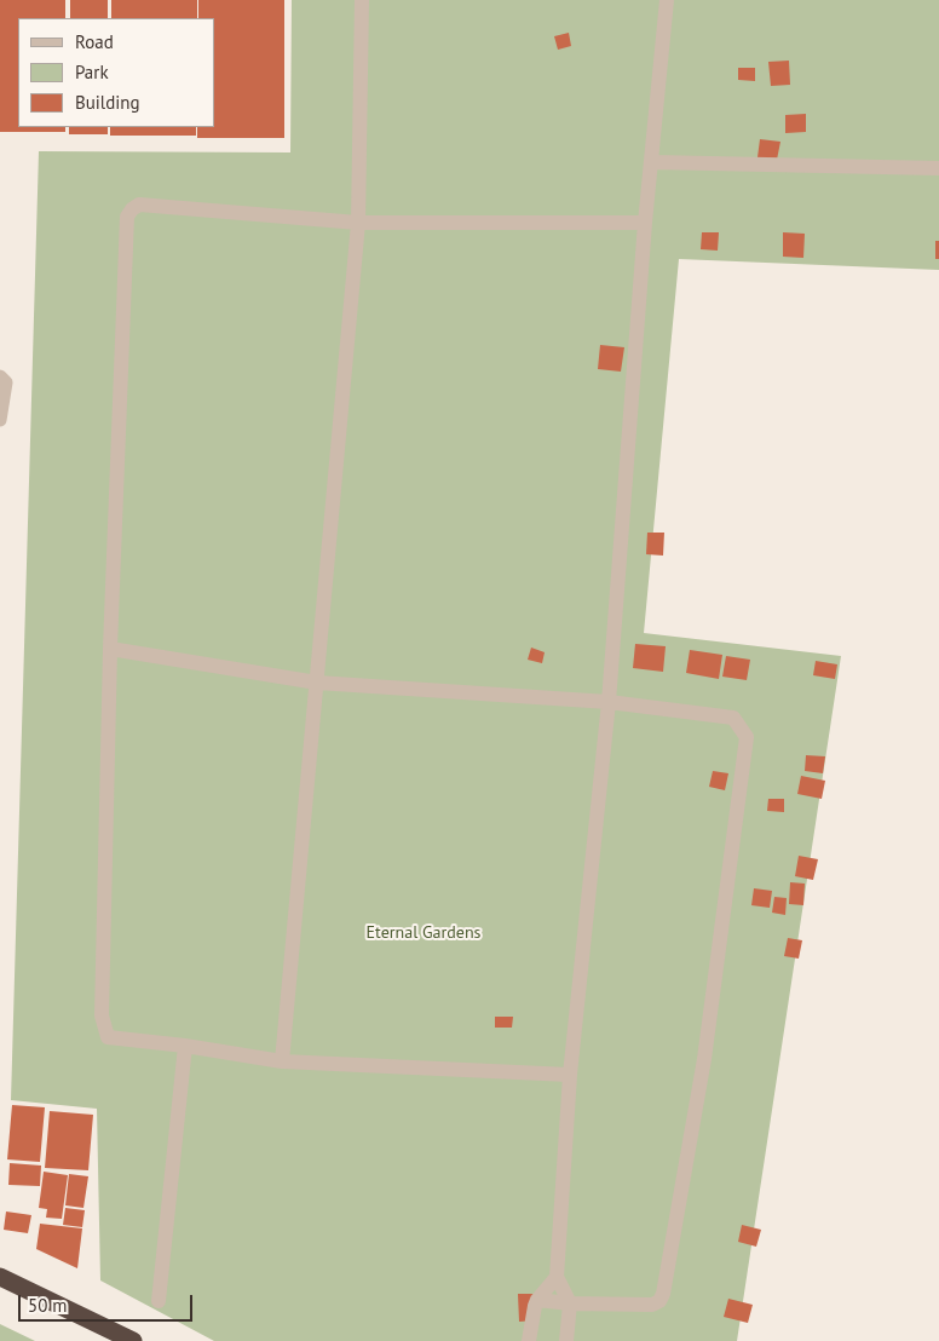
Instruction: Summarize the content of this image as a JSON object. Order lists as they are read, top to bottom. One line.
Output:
{"parks":["Eternal Gardens"],"legend":["Road","Park","Building"],"scale_bar":"50 m"}
